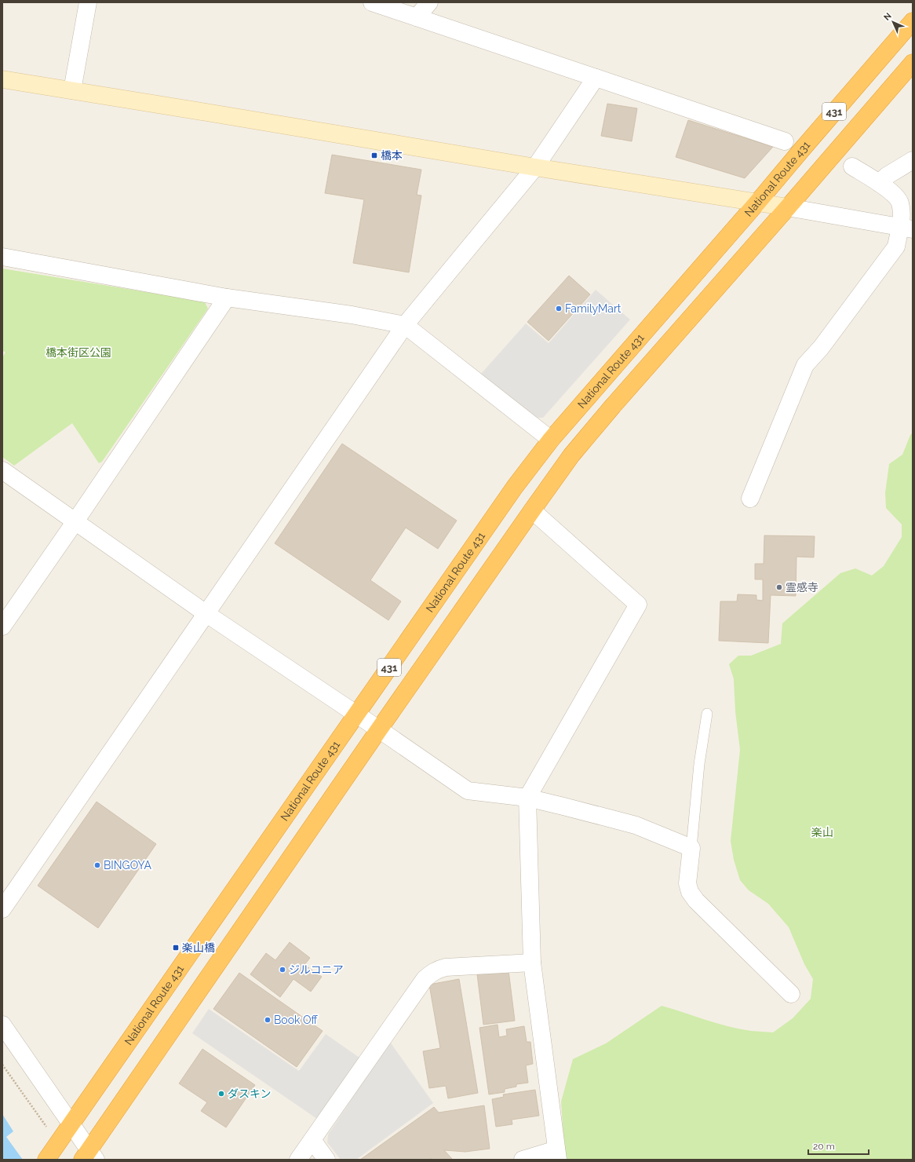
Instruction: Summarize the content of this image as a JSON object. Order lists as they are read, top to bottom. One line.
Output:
{"streets":{"highway":["431","National Route 431"]},"parks":["橋本街区公園","楽山"],"places":{"transit":["橋本","楽山橋"],"other":["FamilyMart","霊感寺","BINGOYA","ジルコニア","Book Off","ダスキン"]},"scale_bar":"20 m","north":"top left"}
